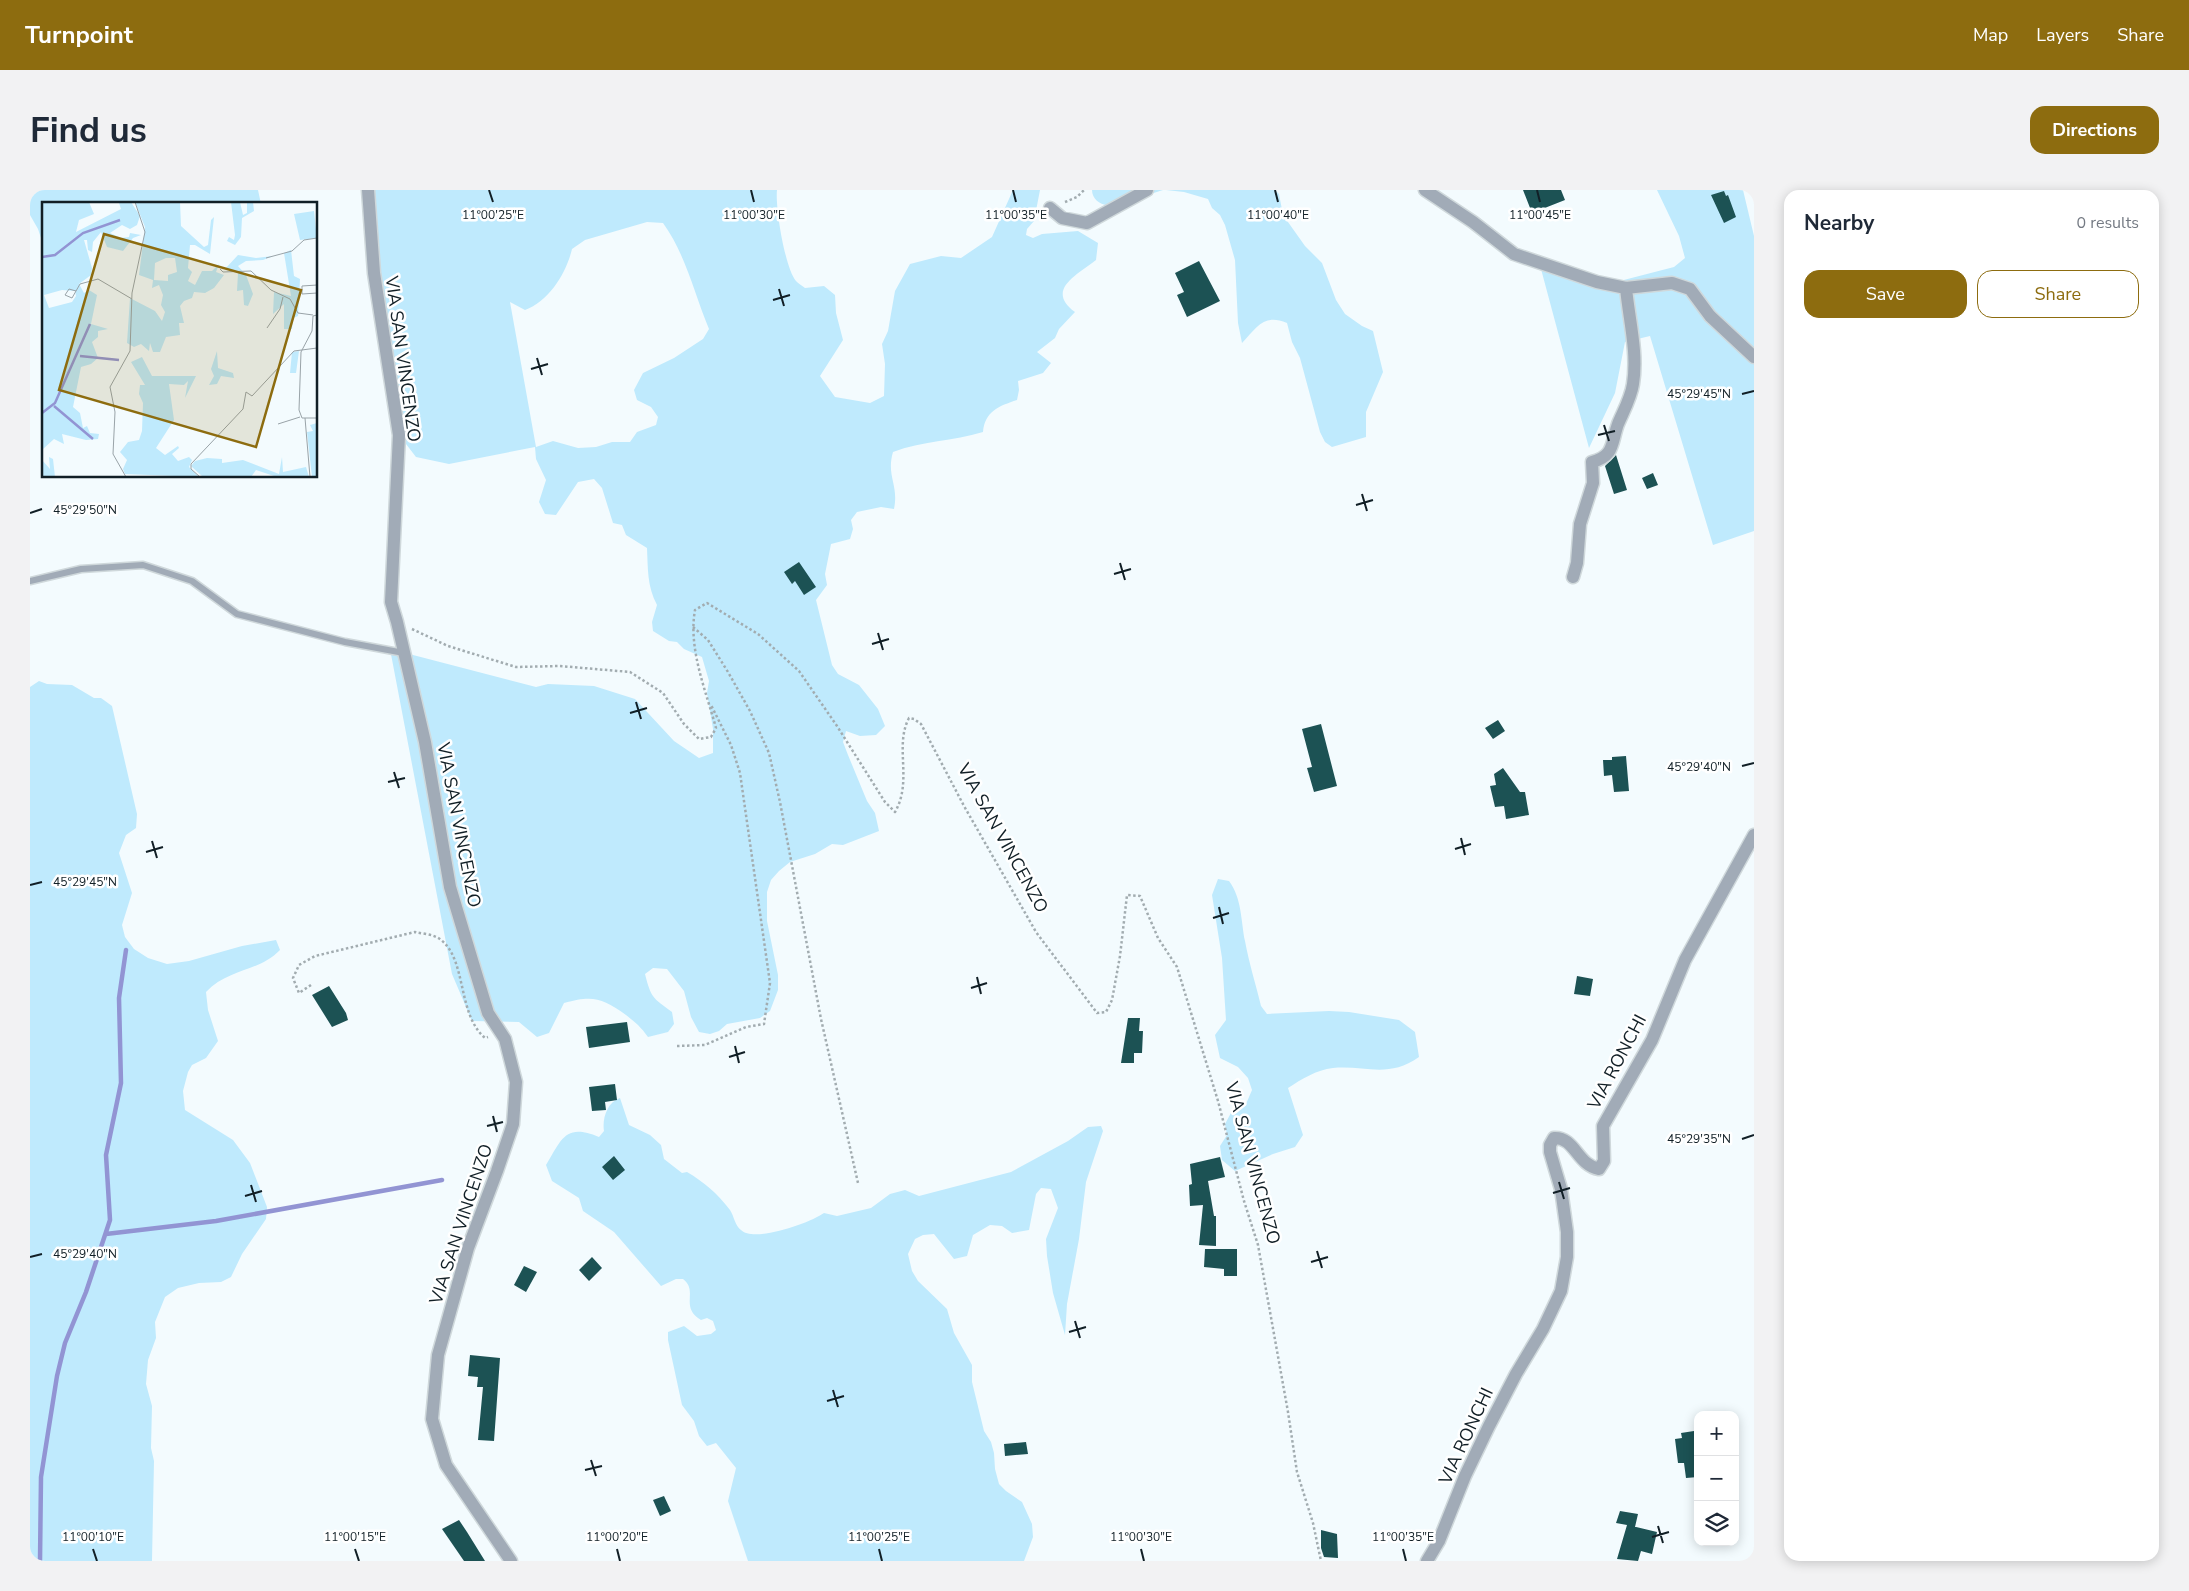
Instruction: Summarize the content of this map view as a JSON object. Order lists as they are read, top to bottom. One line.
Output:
{"streets":{"street":["VIA SAN VINCENZO","VIA RONCHI"]},"page":{"header":"Turnpoint","nav":["Map","Layers","Share"],"buttons":["Directions",["Save","Share"]],"title":"Find us","heading":["Nearby","0 results"],"map_buttons":["+","−"]},"coordinates":["11°00'25\"E","11°00'30\"E","11°00'35\"E","11°00'40\"E","11°00'45\"E","45°29'45\"N","45°29'50\"N","45°29'40\"N","45°29'35\"N","11°00'10\"E","11°00'15\"E","11°00'20\"E"]}
